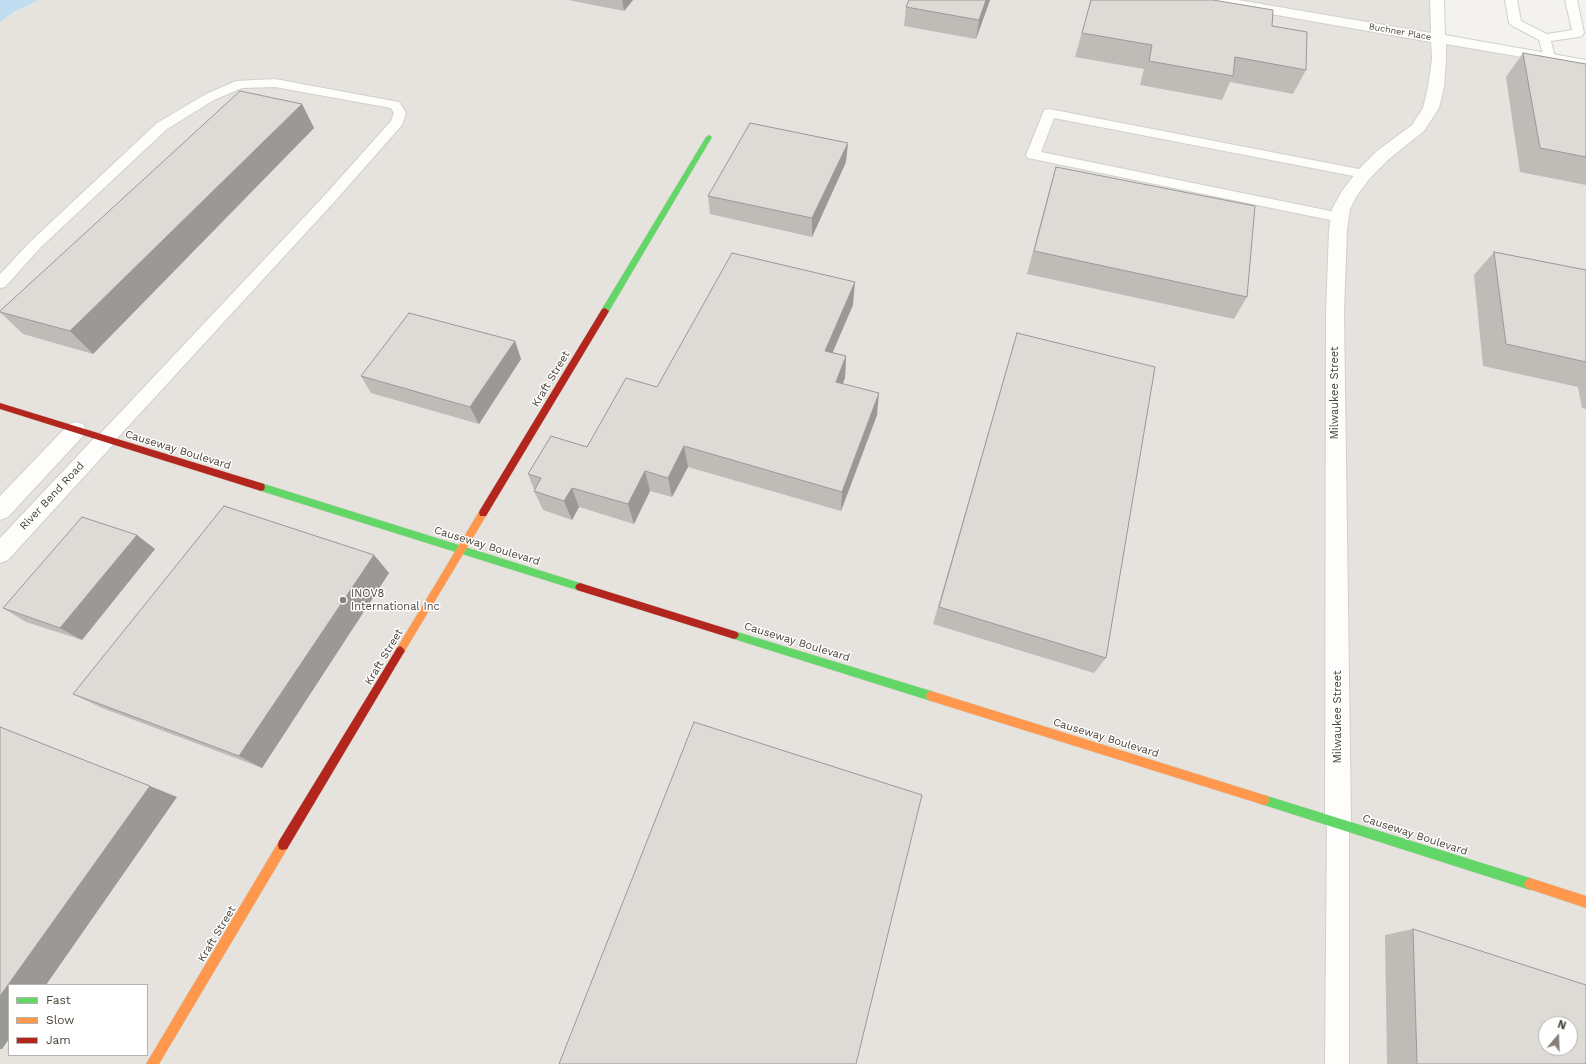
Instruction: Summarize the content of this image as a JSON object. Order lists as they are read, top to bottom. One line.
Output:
{"streets":{"street":["Buchner Place","Kraft Street","Milwaukee Street","Causeway Boulevard","River Bend Road"]},"crossings":[["Buchner Place","Milwaukee Street"],["Kraft Street","Causeway Boulevard"],["Milwaukee Street","Causeway Boulevard"],["Causeway Boulevard","River Bend Road"]],"places":["INOV8 International Inc"],"legend":["Fast","Slow","Jam"],"north":"top"}
